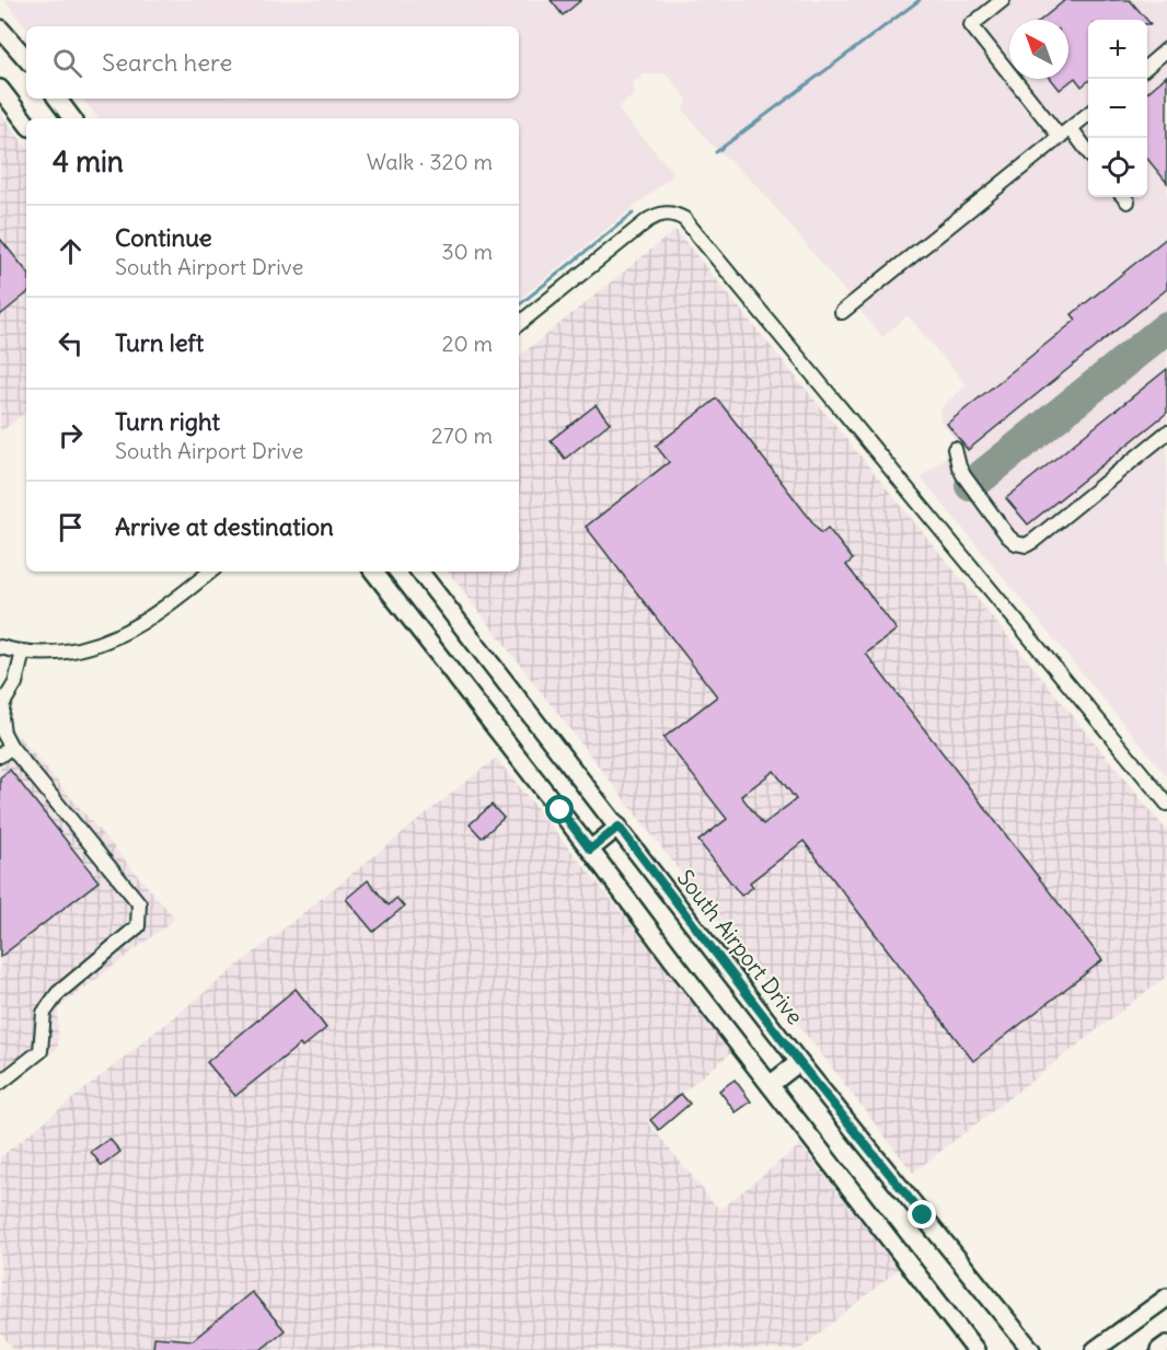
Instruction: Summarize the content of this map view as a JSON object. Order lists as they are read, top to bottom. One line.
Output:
{"streets":{"main road":["South Airport Drive"]},"north":"top left","page":{"map_buttons":["+","−"],"search":"Search here","heading":["4 min","Walk · 320 m"],"list":[["Continue","South Airport Drive","30 m"],["Turn left","20 m"],["Turn right","South Airport Drive","270 m"],"Arrive at destination"]}}
